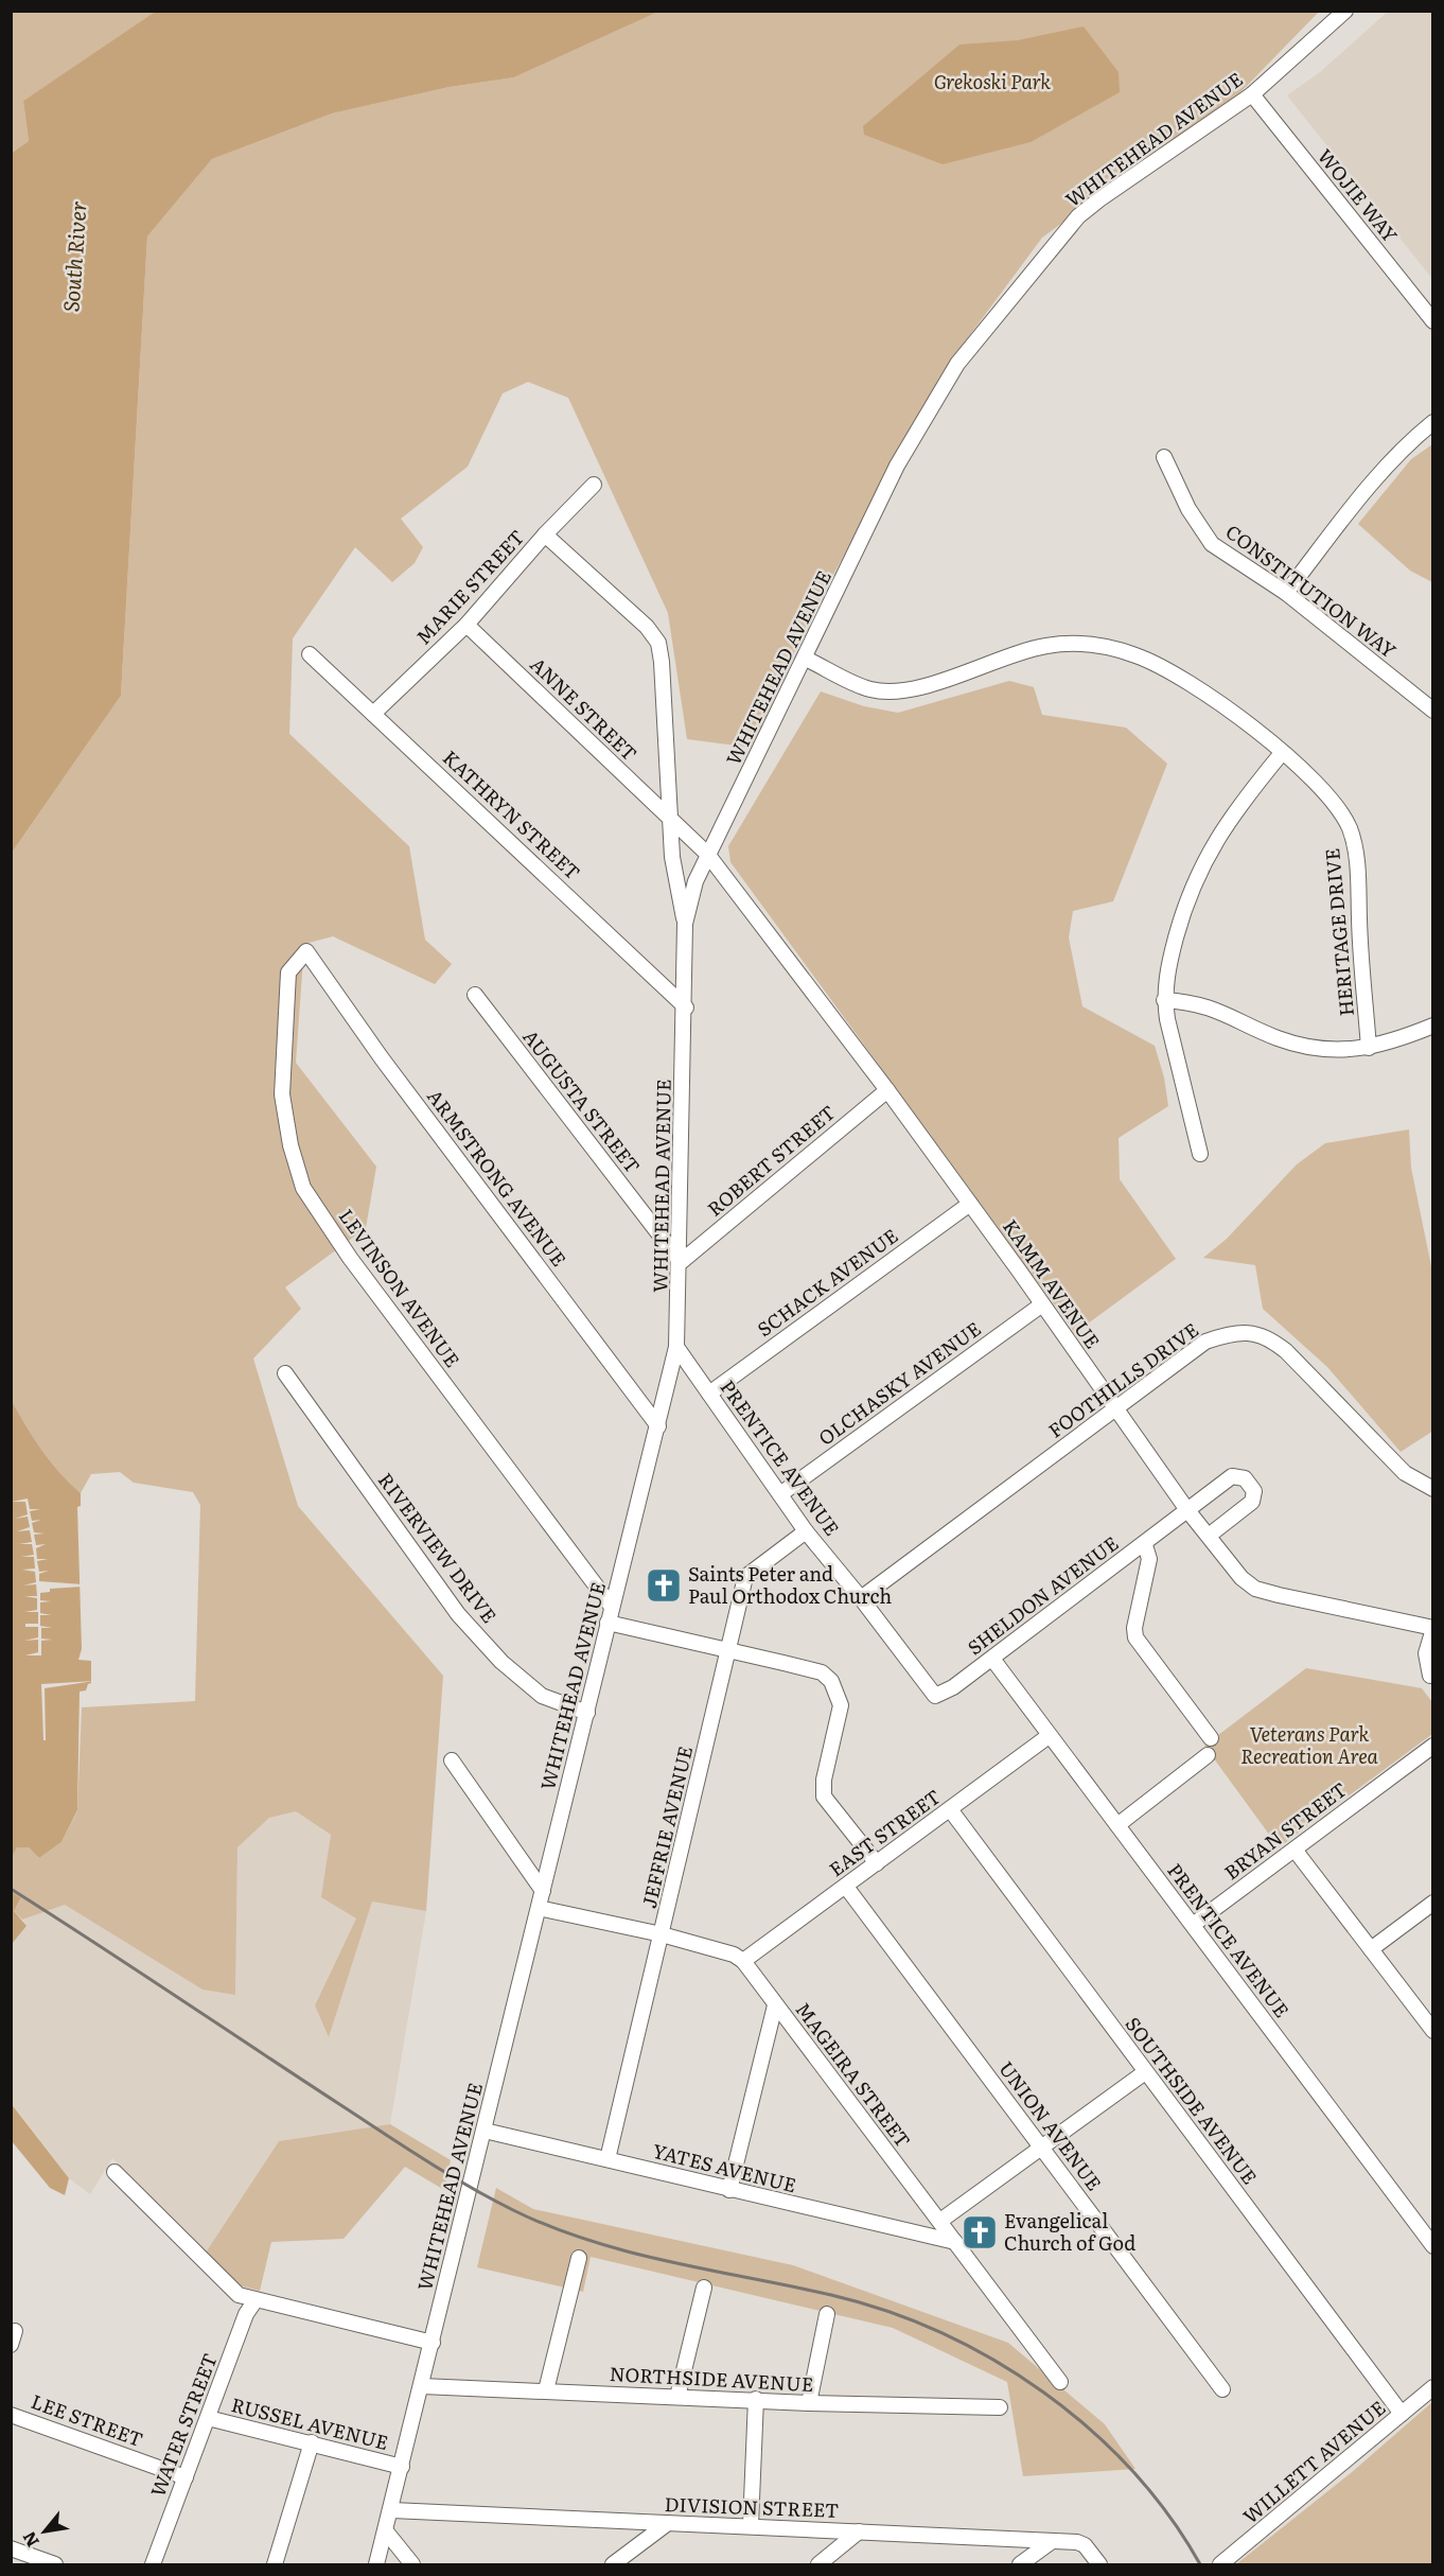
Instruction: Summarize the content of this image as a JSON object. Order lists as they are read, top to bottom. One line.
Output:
{"streets":{"street":["WHITEHEAD AVENUE","WOJIE WAY","MARIE STREET","CONSTITUTION WAY","ANNE STREET","KATHRYN STREET","HERITAGE DRIVE","AUGUSTA STREET","ROBERT STREET","ARMSTRONG AVENUE","SCHACK AVENUE","KAMM AVENUE","LEVINSON AVENUE","FOOTHILLS DRIVE","OLCHASKY AVENUE","PRENTICE AVENUE","RIVERVIEW DRIVE","SHELDON AVENUE","JEFFRIE AVENUE","BRYAN STREET","EAST STREET","MAGEIRA STREET","SOUTHSIDE AVENUE","UNION AVENUE","YATES AVENUE","NORTHSIDE AVENUE","LEE STREET","RUSSEL AVENUE","WATER STREET","WILLETT AVENUE","DIVISION STREET"]},"crossings":[["WHITEHEAD AVENUE","WOJIE WAY"],["WHITEHEAD AVENUE","ANNE STREET"],["WHITEHEAD AVENUE","KATHRYN STREET"],["WHITEHEAD AVENUE","HERITAGE DRIVE"],["WHITEHEAD AVENUE","AUGUSTA STREET"],["WHITEHEAD AVENUE","ROBERT STREET"],["WHITEHEAD AVENUE","ARMSTRONG AVENUE"],["WHITEHEAD AVENUE","KAMM AVENUE"],["WHITEHEAD AVENUE","LEVINSON AVENUE"],["WHITEHEAD AVENUE","PRENTICE AVENUE"],["WHITEHEAD AVENUE","RIVERVIEW DRIVE"],["WHITEHEAD AVENUE","YATES AVENUE"],["WHITEHEAD AVENUE","NORTHSIDE AVENUE"],["WHITEHEAD AVENUE","RUSSEL AVENUE"],["WHITEHEAD AVENUE","DIVISION STREET"],["MARIE STREET","ANNE STREET"],["MARIE STREET","KATHRYN STREET"],["ANNE STREET","KAMM AVENUE"],["AUGUSTA STREET","ROBERT STREET"],["ROBERT STREET","KAMM AVENUE"],["ARMSTRONG AVENUE","LEVINSON AVENUE"],["SCHACK AVENUE","KAMM AVENUE"],["SCHACK AVENUE","PRENTICE AVENUE"],["KAMM AVENUE","FOOTHILLS DRIVE"],["KAMM AVENUE","OLCHASKY AVENUE"],["KAMM AVENUE","SHELDON AVENUE"],["FOOTHILLS DRIVE","PRENTICE AVENUE"],["OLCHASKY AVENUE","PRENTICE AVENUE"],["PRENTICE AVENUE","SHELDON AVENUE"],["PRENTICE AVENUE","JEFFRIE AVENUE"],["PRENTICE AVENUE","BRYAN STREET"],["PRENTICE AVENUE","EAST STREET"],["JEFFRIE AVENUE","YATES AVENUE"],["EAST STREET","MAGEIRA STREET"],["EAST STREET","SOUTHSIDE AVENUE"],["EAST STREET","UNION AVENUE"],["MAGEIRA STREET","YATES AVENUE"],["SOUTHSIDE AVENUE","WILLETT AVENUE"],["LEE STREET","WATER STREET"],["RUSSEL AVENUE","WATER STREET"]],"water":["South River"],"parks":["Grekoski Park","Veterans Park Recreation Area"],"places":{"church":["Saints Peter and Paul Orthodox Church","Evangelical Church of God"]},"north":"bottom left"}
